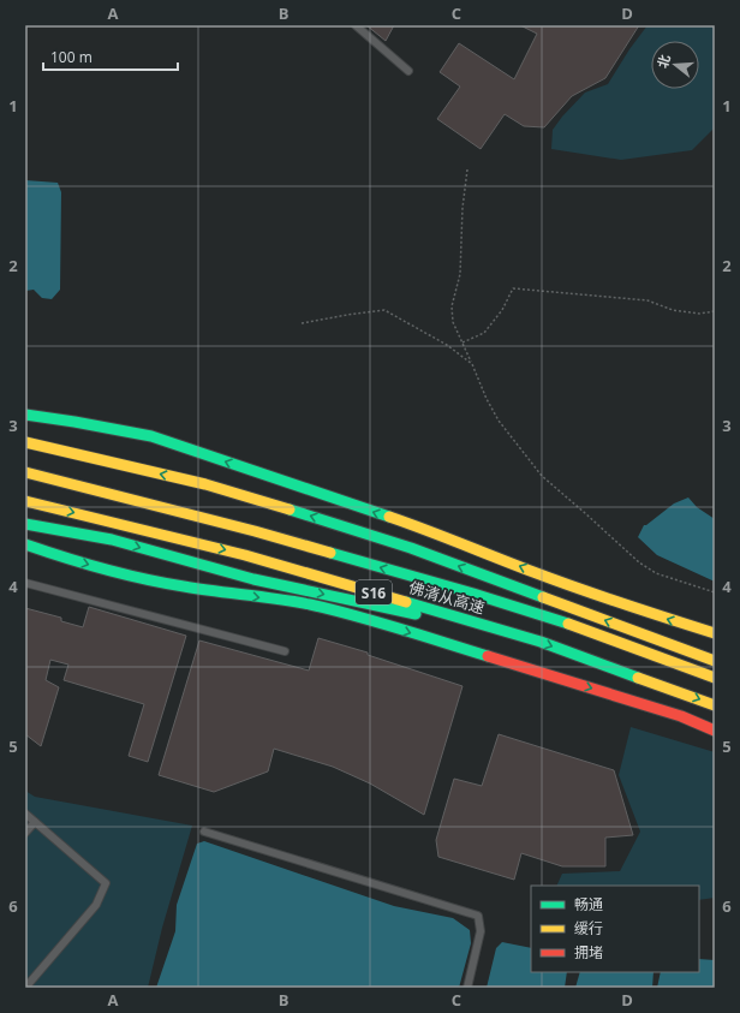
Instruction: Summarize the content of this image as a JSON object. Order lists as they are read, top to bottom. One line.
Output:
{"streets":{"main road":["S16","佛清从高速"]},"legend":["畅通","缓行","拥堵"],"scale_bar":"100 m","north":"left","grid":{"columns":["A","B","C","D"],"rows":["1","2","3","4","5","6"]}}
